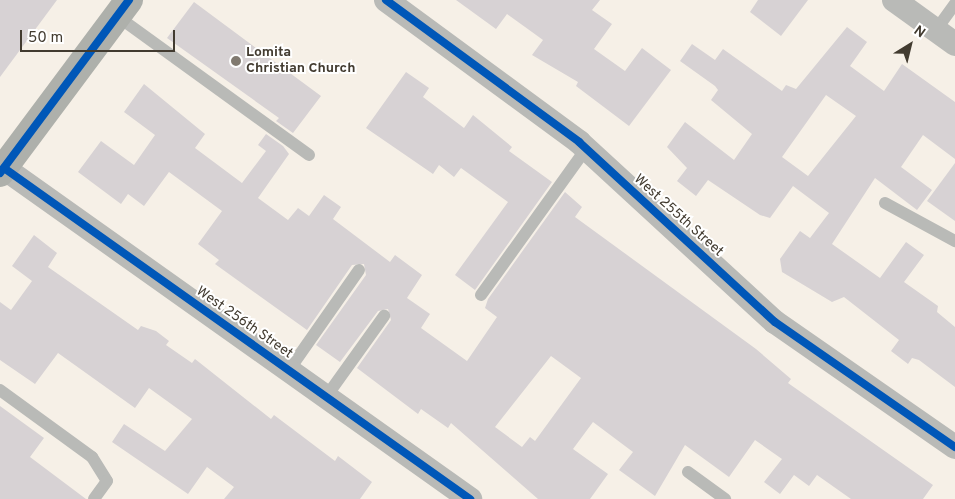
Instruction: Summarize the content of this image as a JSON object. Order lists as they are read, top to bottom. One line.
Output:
{"streets":{"street":["West 255th Street","West 256th Street"]},"places":["Lomita Christian Church"],"scale_bar":"50 m","north":"top right"}
